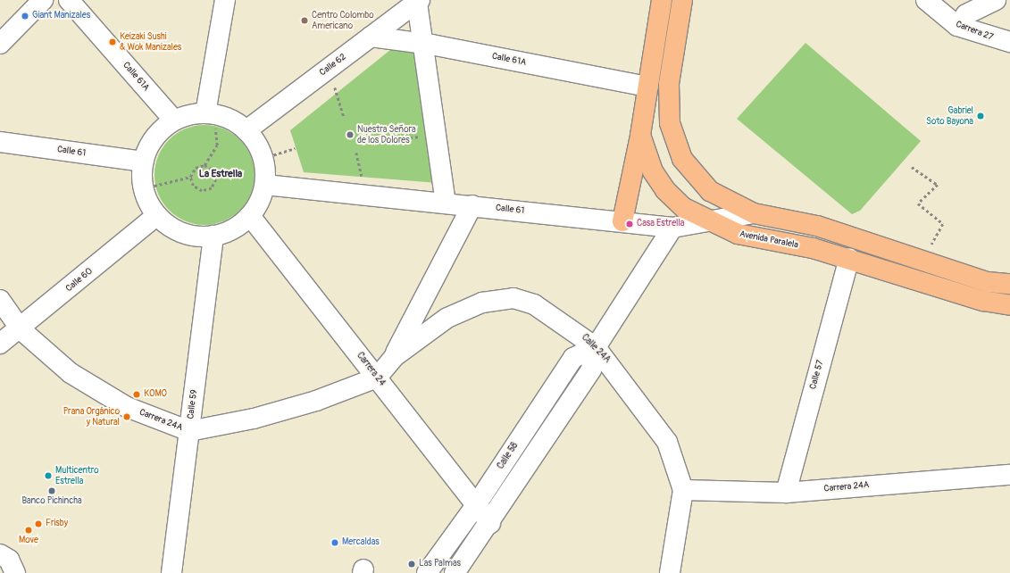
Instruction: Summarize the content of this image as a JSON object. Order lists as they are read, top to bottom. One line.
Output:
{"streets":{"main road":["Avenida Paralela"],"street":["Carrera 27","Calle 61A","Calle 62","Calle 61","Calle 60","Calle 24A","Carrera 24","Calle 57","Calle 59","Carrera 24A","Calle 58"]},"crossings":[["Calle 61A","Calle 62"],["Calle 61A","Avenida Paralela"],["Calle 61","Avenida Paralela"],["Avenida Paralela","Calle 57"],["Calle 60","Carrera 24A"],["Calle 24A","Carrera 24"],["Calle 24A","Carrera 24A"],["Calle 24A","Calle 58"],["Carrera 24","Carrera 24A"],["Carrera 24","Calle 58"],["Calle 57","Carrera 24A"],["Calle 59","Carrera 24A"]],"districts":["La Estrella"],"places":["Giant Manizales","Centro Colombo Americano","Keizaki Sushi & Wok Manizales","Gabriel Soto Bayona","Nuestra Señora de los Dolores","Casa Estrella","KOMO","Prana Orgánico y Natural","Multicentro Estrella","Banco Pichincha","Frisby","Move","Mercaldas","Las Palmas"]}
